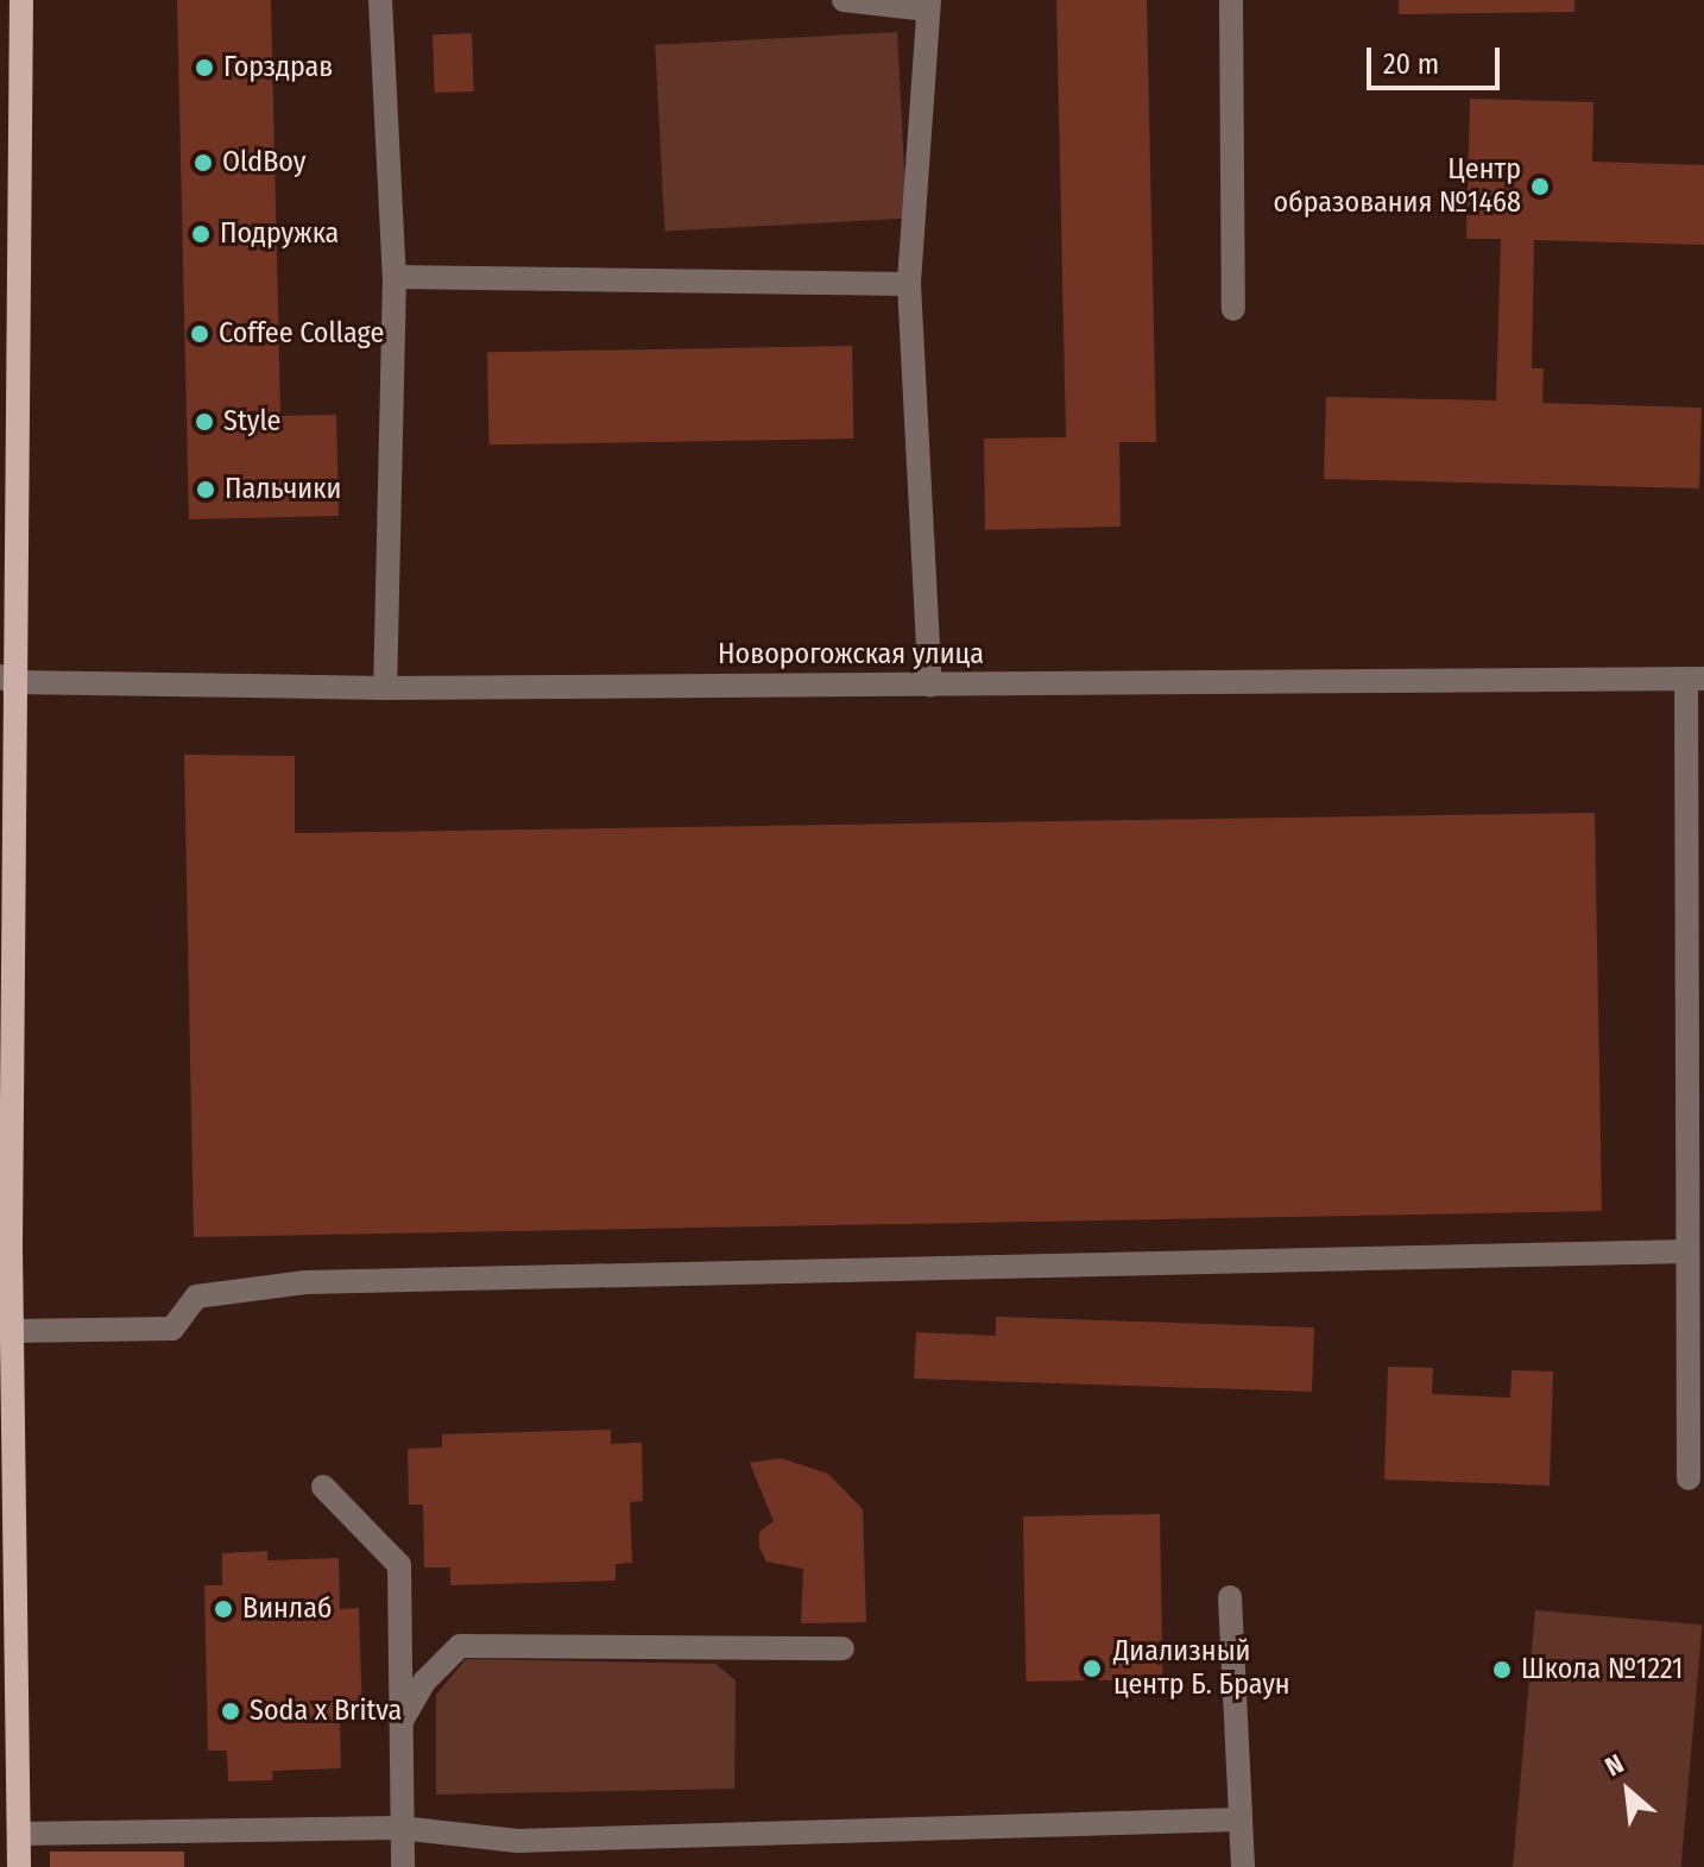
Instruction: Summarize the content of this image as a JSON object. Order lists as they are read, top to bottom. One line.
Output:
{"streets":{"street":["Новорогожская улица"]},"places":["Горздрав","OldBoy","Центр образования №1468","Подружка","Coffee Collage","Style","Пальчики","Винлаб","Диализный центр Б. Браун","Школа №1221","Soda x Britva"],"scale_bar":"20 m","north":"top left"}
